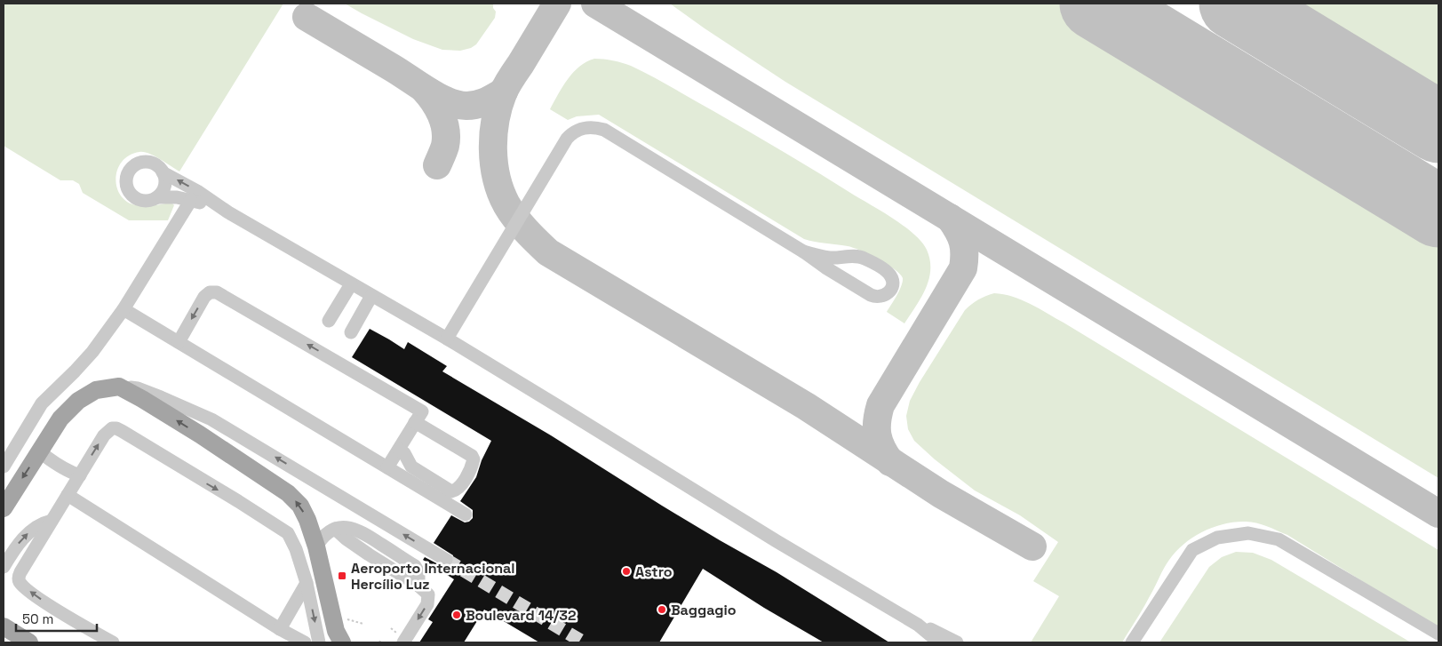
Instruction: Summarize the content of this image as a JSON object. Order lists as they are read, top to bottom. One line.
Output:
{"places":{"other":["Astro","Baggagio","Boulevard 14/32"],"transit":["Aeroporto Internacional Hercílio Luz"]},"scale_bar":"50 m"}
